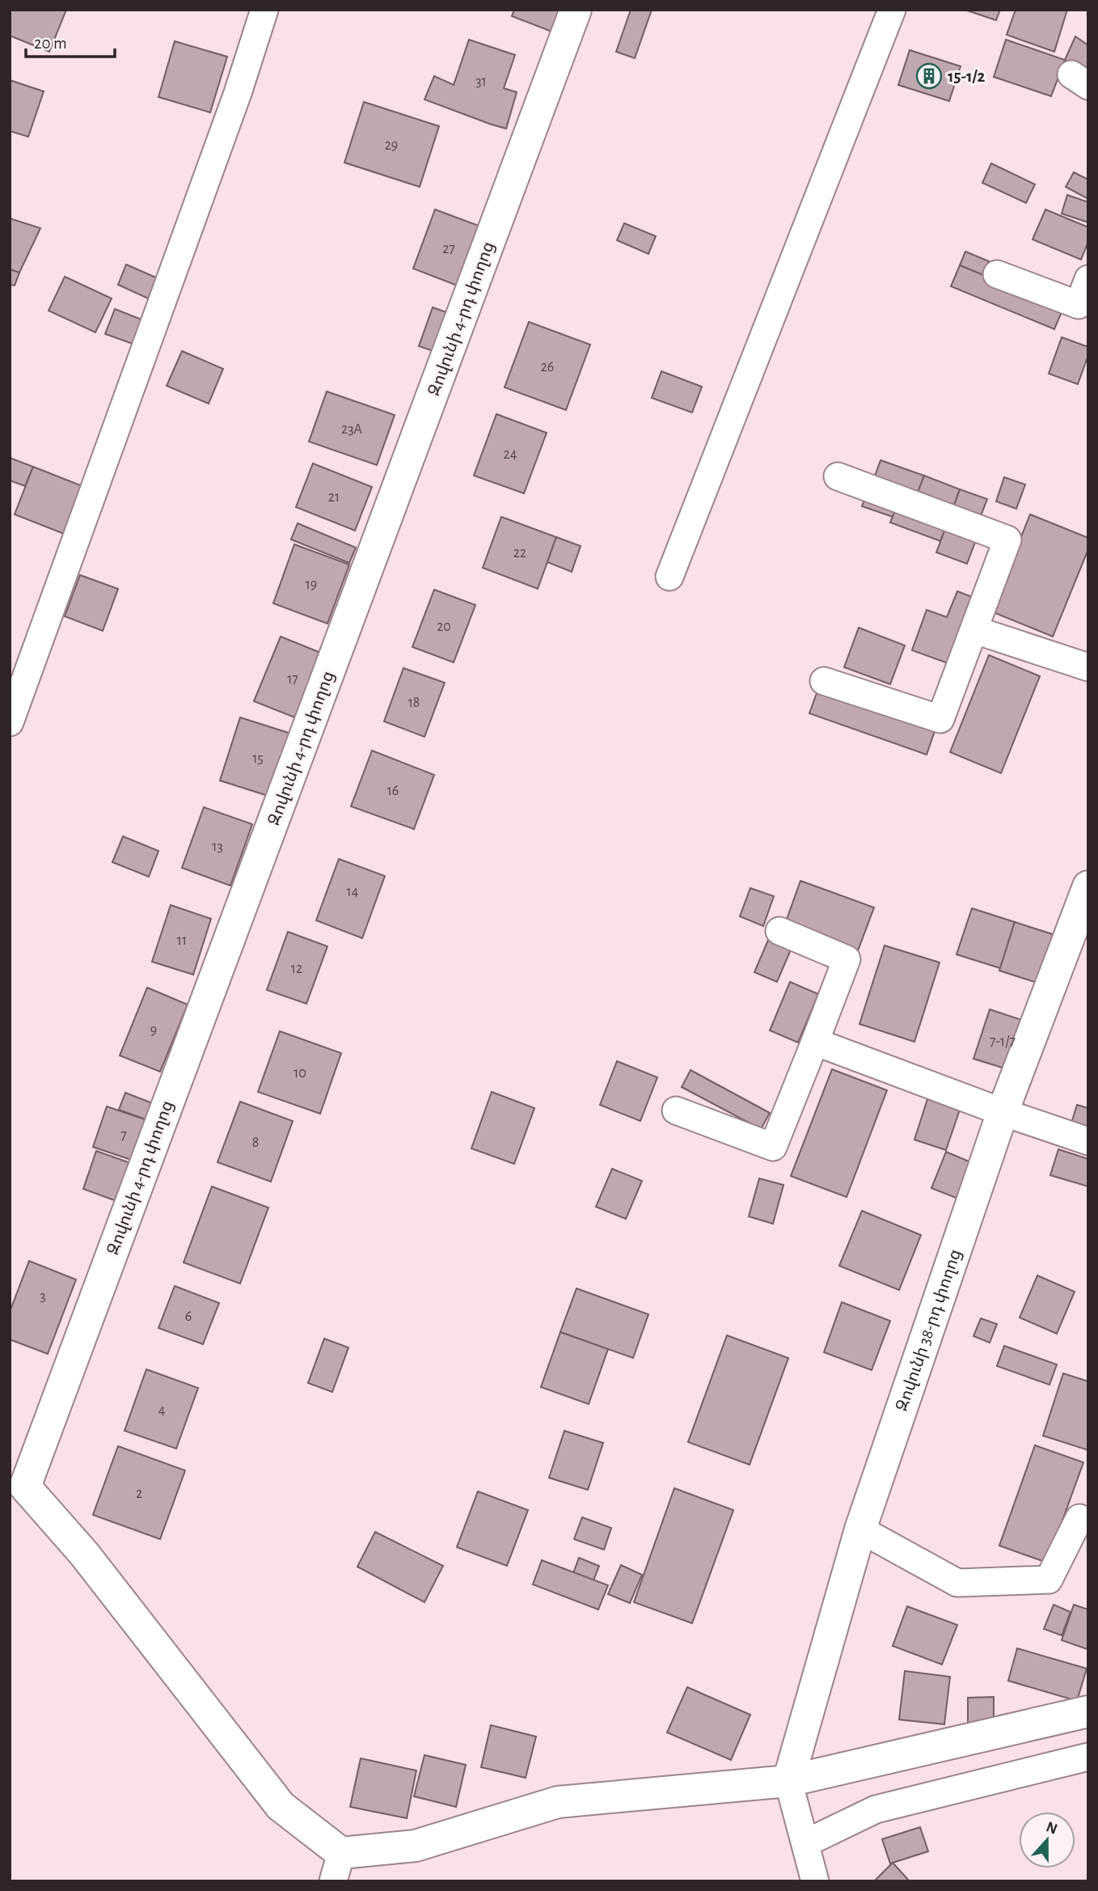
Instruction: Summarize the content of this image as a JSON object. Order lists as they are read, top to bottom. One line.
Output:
{"streets":{"street":["Զովունի 4-րդ փողոց","Զովունի 38-րդ փողոց"]},"places":{"building":["15-1/2"]},"house_numbers":["31","29","27","26","23A","24","21","22","19","20","17","18","15","16","13","14","11","12","9","7-1/7","10","7","8","3","6","4","2"],"scale_bar":"20 m","north":"top"}
